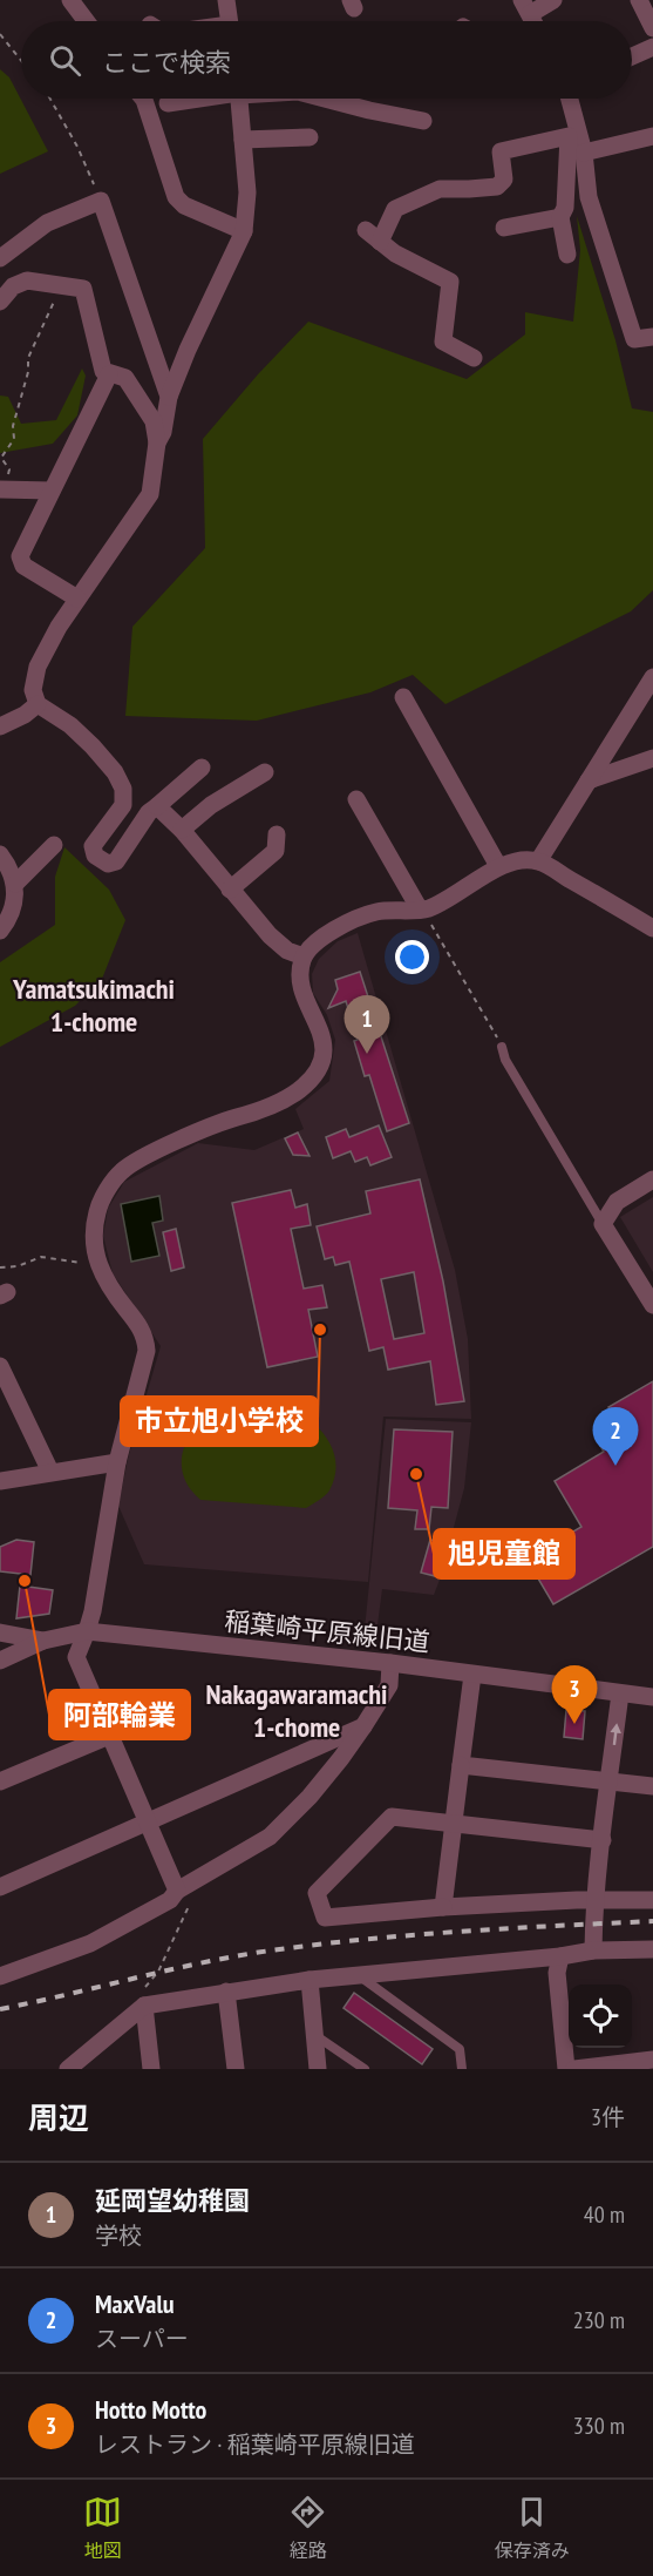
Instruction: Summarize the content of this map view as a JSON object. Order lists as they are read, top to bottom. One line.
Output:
{"streets":{"street":["稲葉崎平原線旧道"]},"districts":["Yamatsukimachi 1-chome","Nakagawaramachi 1-chome"],"places":["市立旭小学校","旭児童館","阿部輪業"],"page":{"search":"ここで検索","pins":["1","2","3"],"heading":["周辺","3件"],"list":[{"mark":"1","name":"延岡望幼稚園","note":"学校","value":"40 m"},{"mark":"2","name":"MaxValu","note":"スーパー","value":"230 m"},{"mark":"3","name":"Hotto Motto","note":"レストラン · 稲葉崎平原線旧道","value":"330 m"}],"nav":["地図","経路","保存済み"]}}
